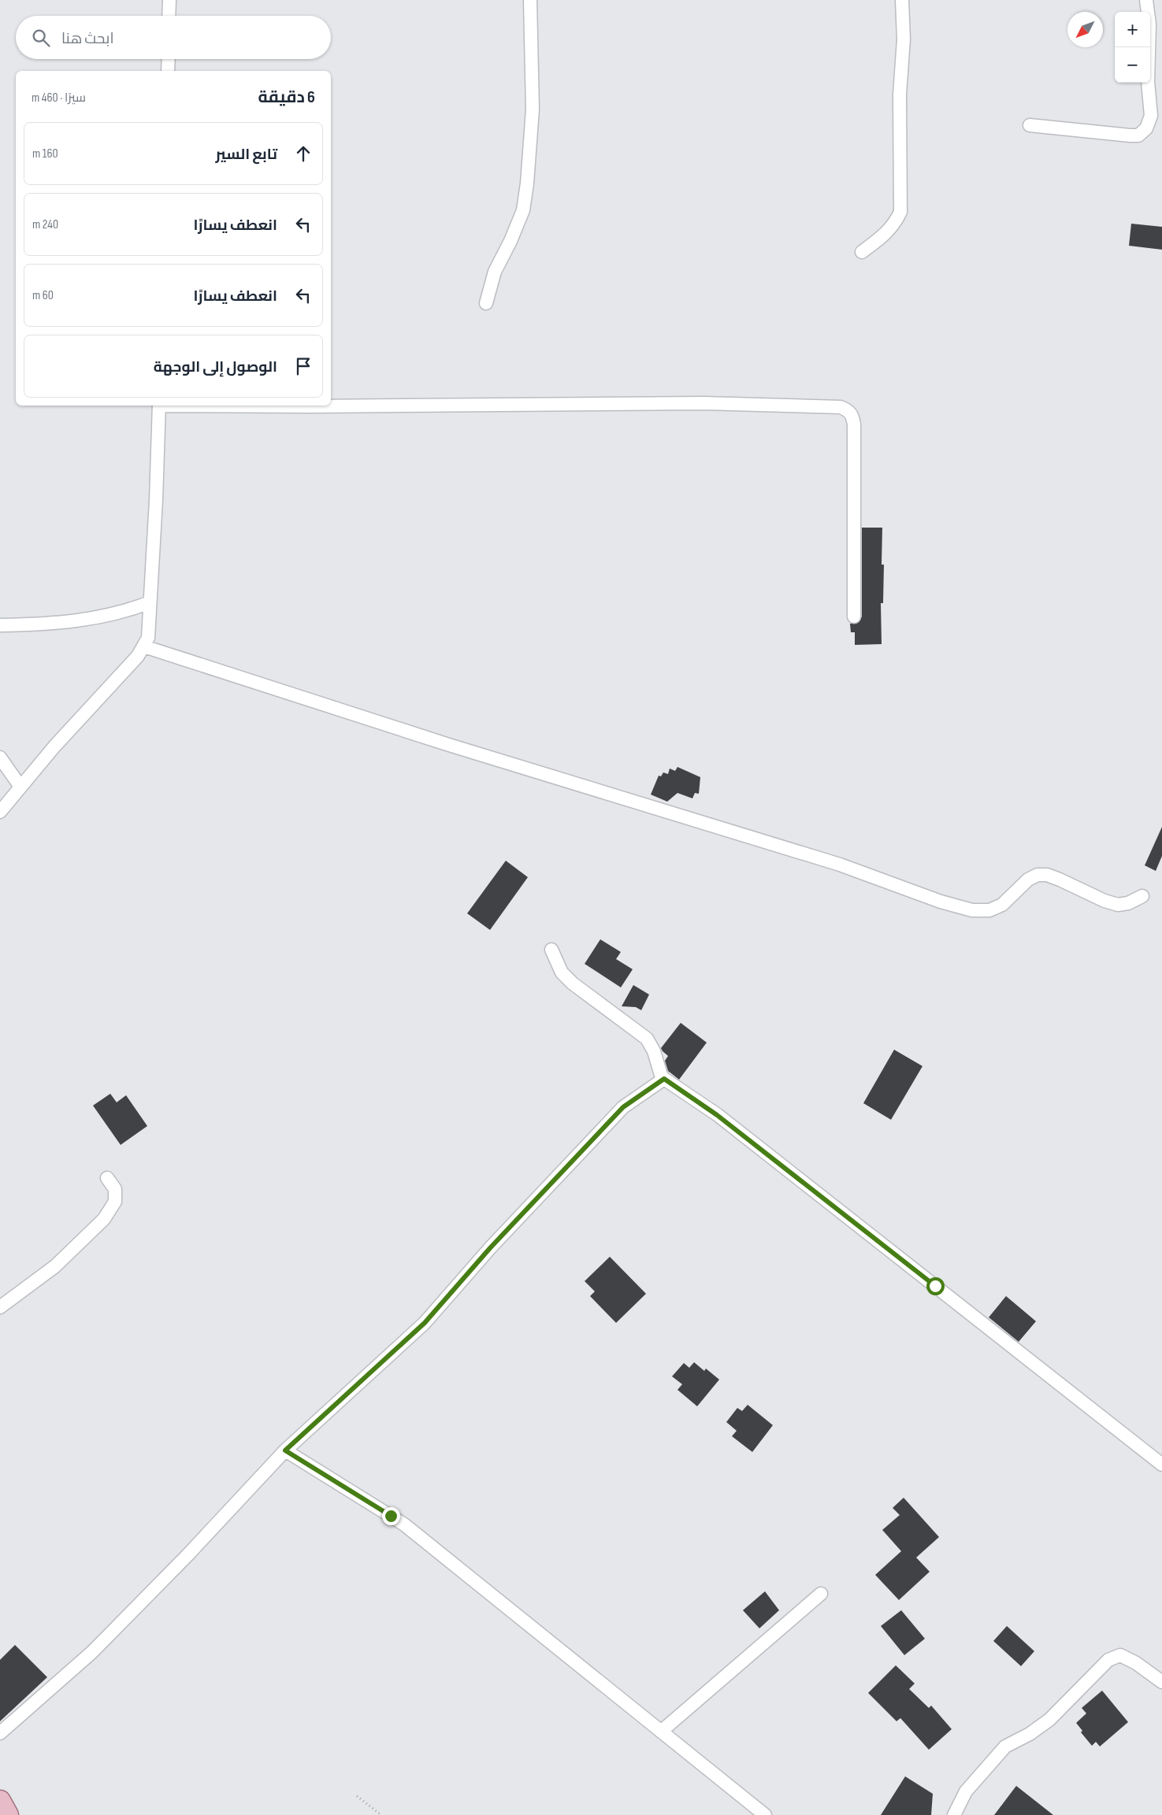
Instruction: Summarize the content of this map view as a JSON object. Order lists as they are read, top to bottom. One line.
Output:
{"north":"bottom left","page":{"map_buttons":["+","−"],"search":"ابحث هنا","heading":["6 دقيقة","سيرًا · 460 m"],"list":[["تابع السير","160 m"],["انعطف يسارًا","240 m"],["انعطف يسارًا","60 m"],"الوصول إلى الوجهة"]}}
